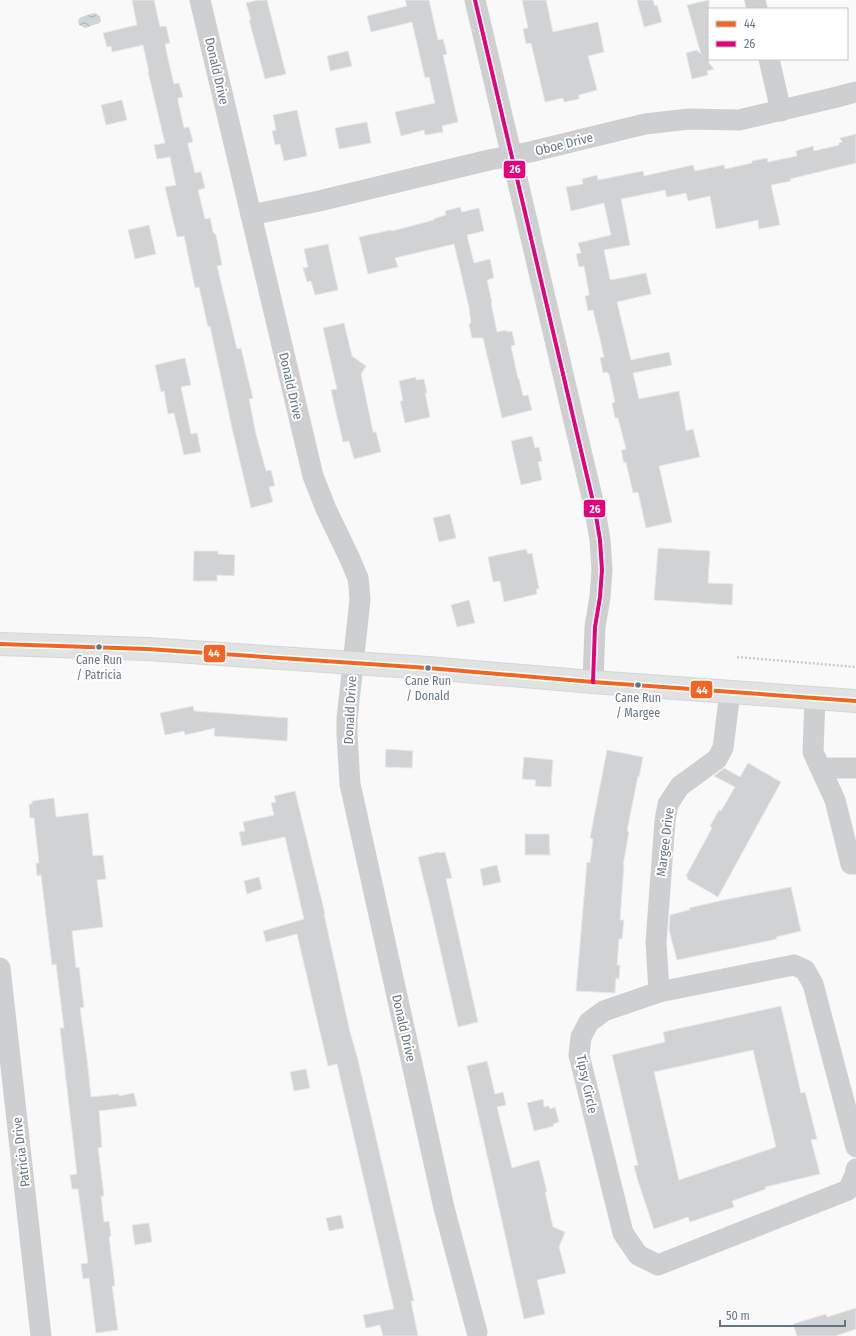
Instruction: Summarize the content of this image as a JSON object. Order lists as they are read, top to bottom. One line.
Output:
{"streets":{"street":["Donald Drive","Oboe Drive","Margee Drive","Tipsy Circle","Patricia Drive"]},"crossings":[["Donald Drive","Oboe Drive"],["Margee Drive","Tipsy Circle"]],"places":["Cane Run / Patricia","Cane Run / Donald","Cane Run / Margee"],"lines":["transit line 26","transit line 44"],"legend":["44","26"],"scale_bar":"50 m"}
